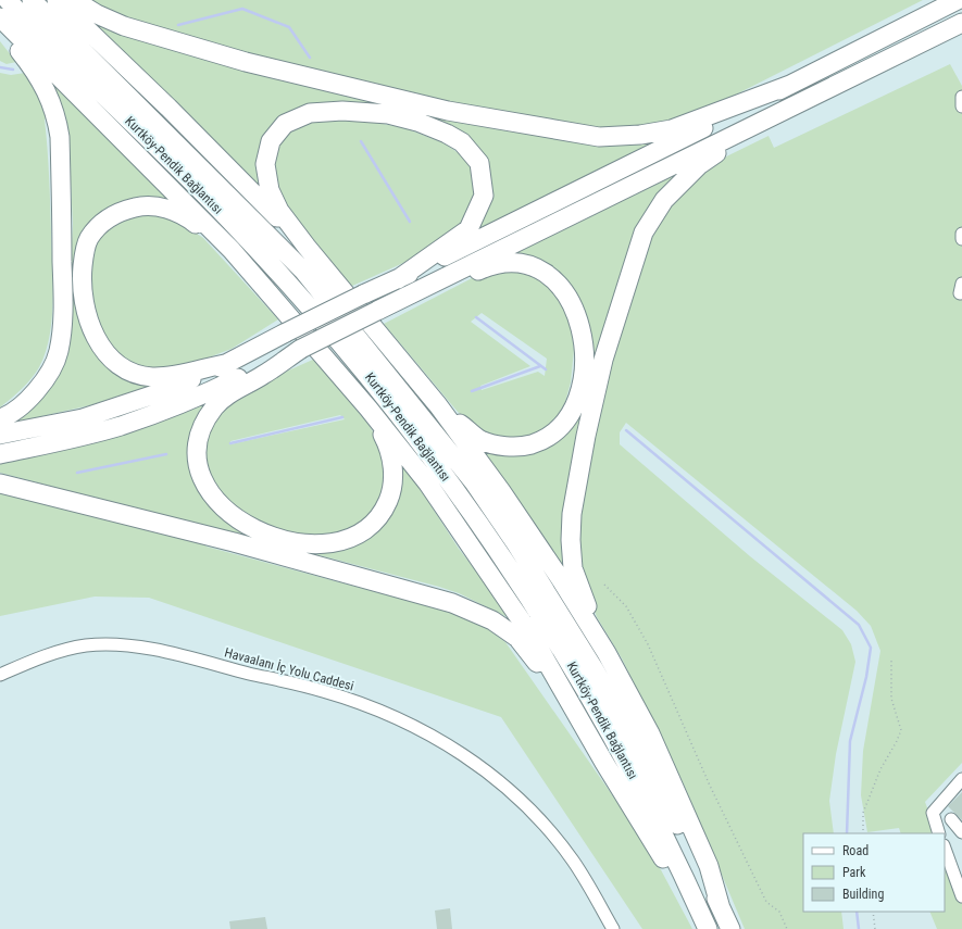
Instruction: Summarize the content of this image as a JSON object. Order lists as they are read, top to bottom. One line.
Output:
{"streets":{"highway":["Kurtköy-Pendik Bağlantısı"],"lane":["Havaalanı İç Yolu Caddesi"]},"legend":["Road","Park","Building"]}
